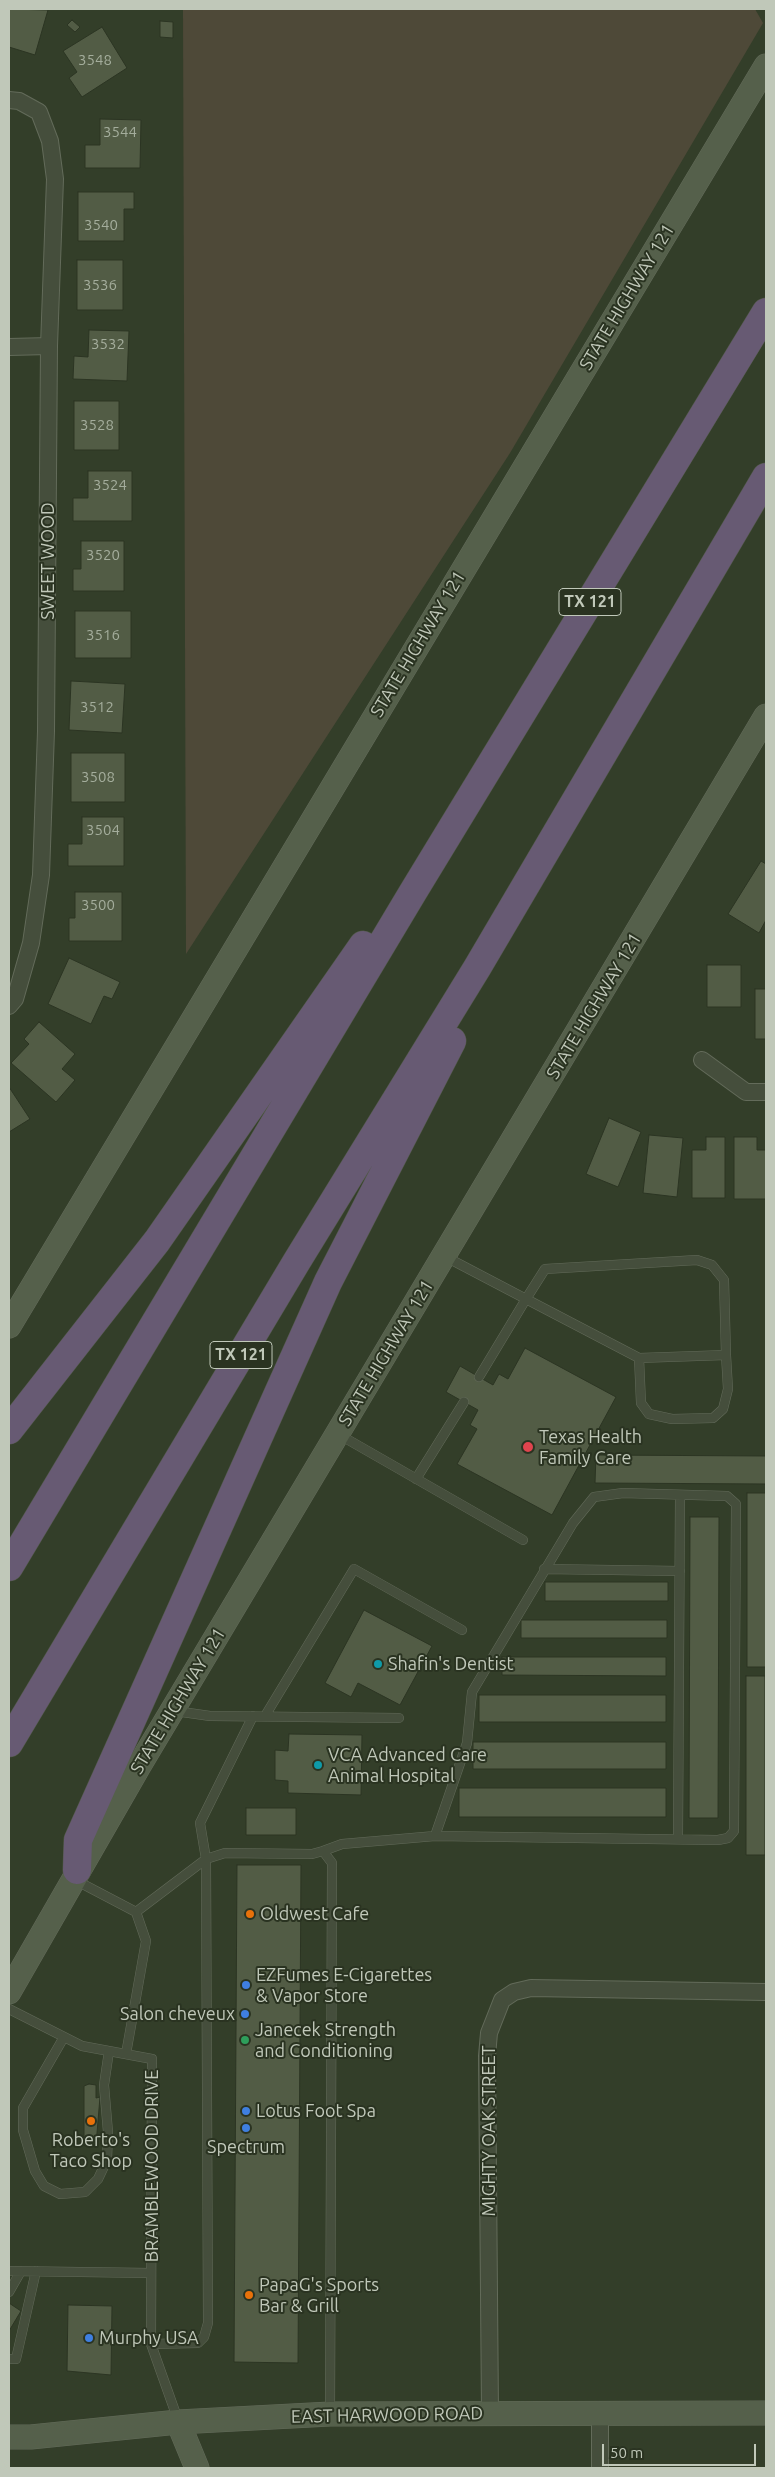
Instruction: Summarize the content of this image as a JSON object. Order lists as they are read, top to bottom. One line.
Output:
{"streets":{"highway":["TX 121"],"main road":["STATE HIGHWAY 121","EAST HARWOOD ROAD"],"street":["SWEET WOOD","MIGHTY OAK STREET"],"lane":["BRAMBLEWOOD DRIVE"]},"crossings":[["MIGHTY OAK STREET","EAST HARWOOD ROAD"],["BRAMBLEWOOD DRIVE","EAST HARWOOD ROAD"]],"places":["Texas Health Family Care","Shafin's Dentist","VCA Advanced Care Animal Hospital","Oldwest Cafe","EZFumes E-Cigarettes & Vapor Store","Salon cheveux","Janecek Strength and Conditioning","Lotus Foot Spa","Roberto's Taco Shop","Spectrum","PapaG's Sports Bar & Grill","Murphy USA"],"house_numbers":["3548","3544","3540","3536","3532","3528","3524","3520","3516","3512","3508","3504","3500"],"scale_bar":"50 m"}
